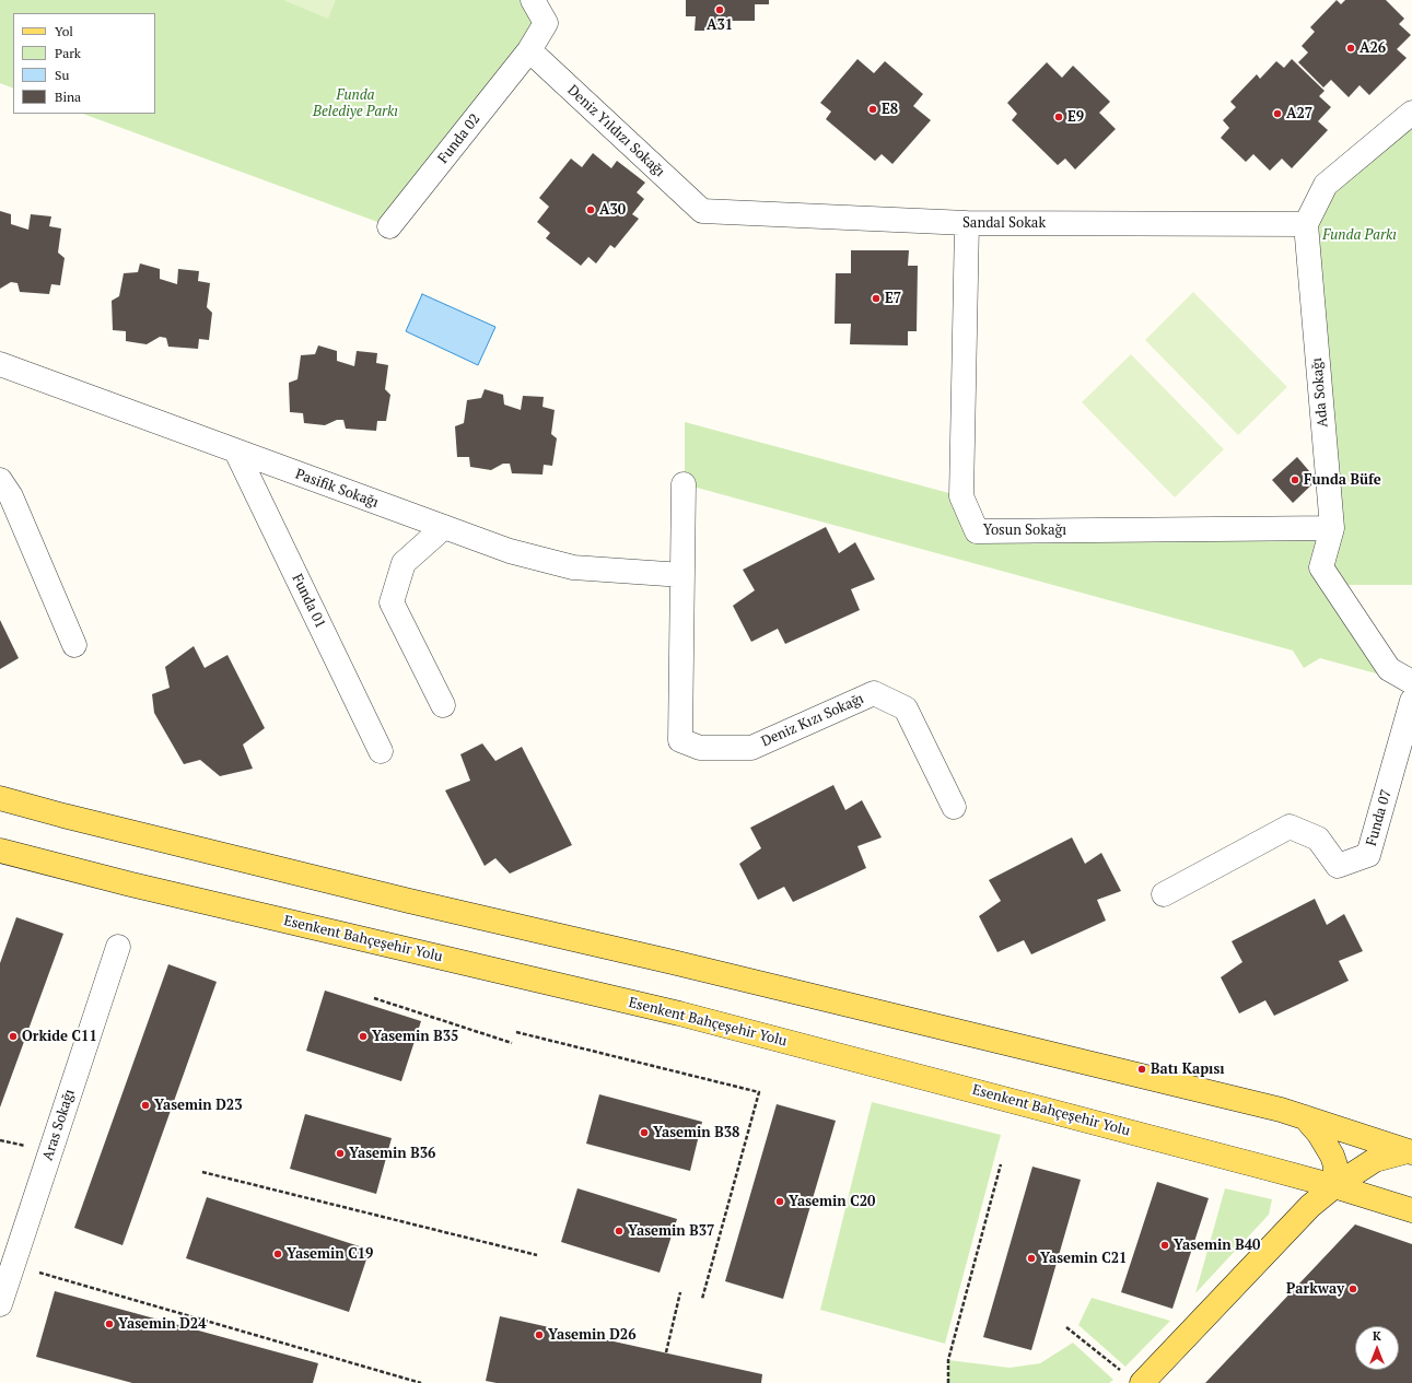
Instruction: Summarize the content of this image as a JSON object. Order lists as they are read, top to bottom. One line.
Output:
{"streets":{"main road":["Esenkent Bahçeşehir Yolu"],"street":["Deniz Yıldızı Sokağı","Funda 02","Sandal Sokak","Ada Sokağı","Pasifik Sokağı","Yosun Sokağı","Funda 01","Deniz Kızı Sokağı","Funda 07","Aras Sokağı"]},"crossings":[["Deniz Yıldızı Sokağı","Funda 02"],["Deniz Yıldızı Sokağı","Sandal Sokak"],["Sandal Sokak","Ada Sokağı"],["Sandal Sokak","Yosun Sokağı"],["Ada Sokağı","Yosun Sokağı"],["Pasifik Sokağı","Funda 01"],["Pasifik Sokağı","Deniz Kızı Sokağı"]],"parks":["Funda Belediye Parkı","Funda Parkı"],"places":["A31","A26","E8","A27","E9","A30","E7","Funda Büfe","Orkide C11","Yasemin B35","Batı Kapısı","Yasemin D23","Yasemin B38","Yasemin B36","Yasemin C20","Yasemin B37","Yasemin B40","Yasemin C19","Yasemin C21","Parkway","Yasemin D24","Yasemin D26"],"legend":["Yol","Park","Su","Bina"],"north":"top"}
